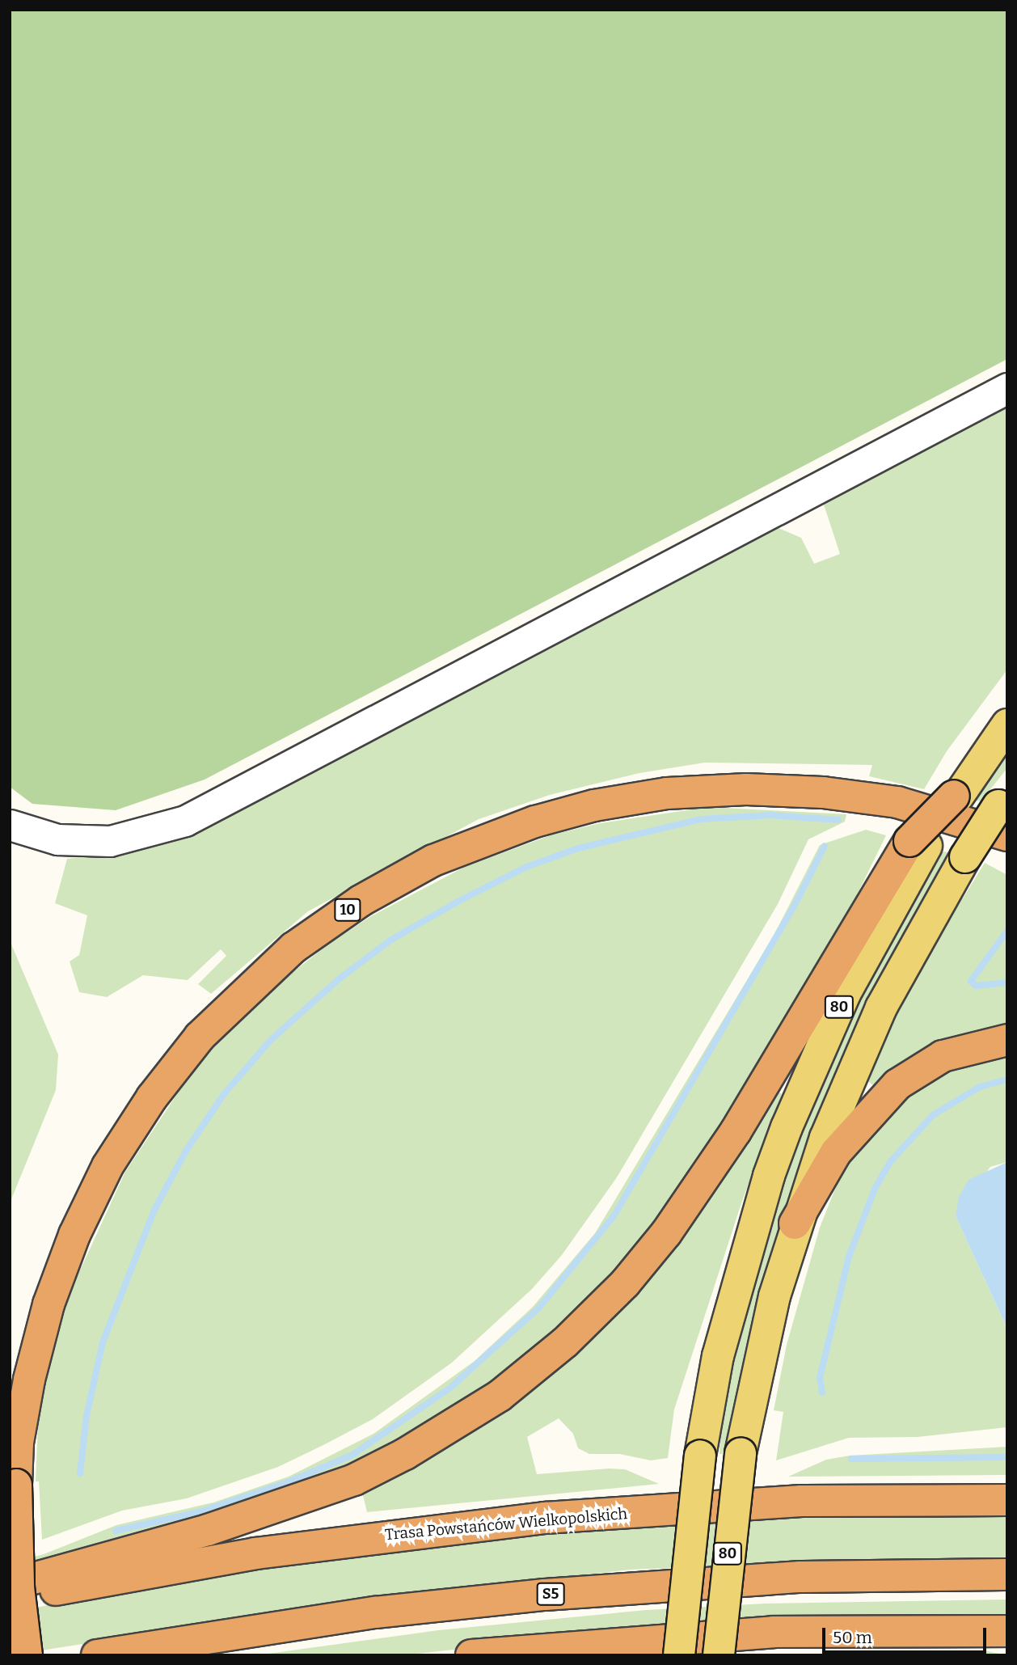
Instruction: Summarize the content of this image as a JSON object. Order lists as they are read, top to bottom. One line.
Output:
{"streets":{"highway":["10","Trasa Powstańców Wielkopolskich","S5"],"main road":["80"]},"scale_bar":"50 m"}
